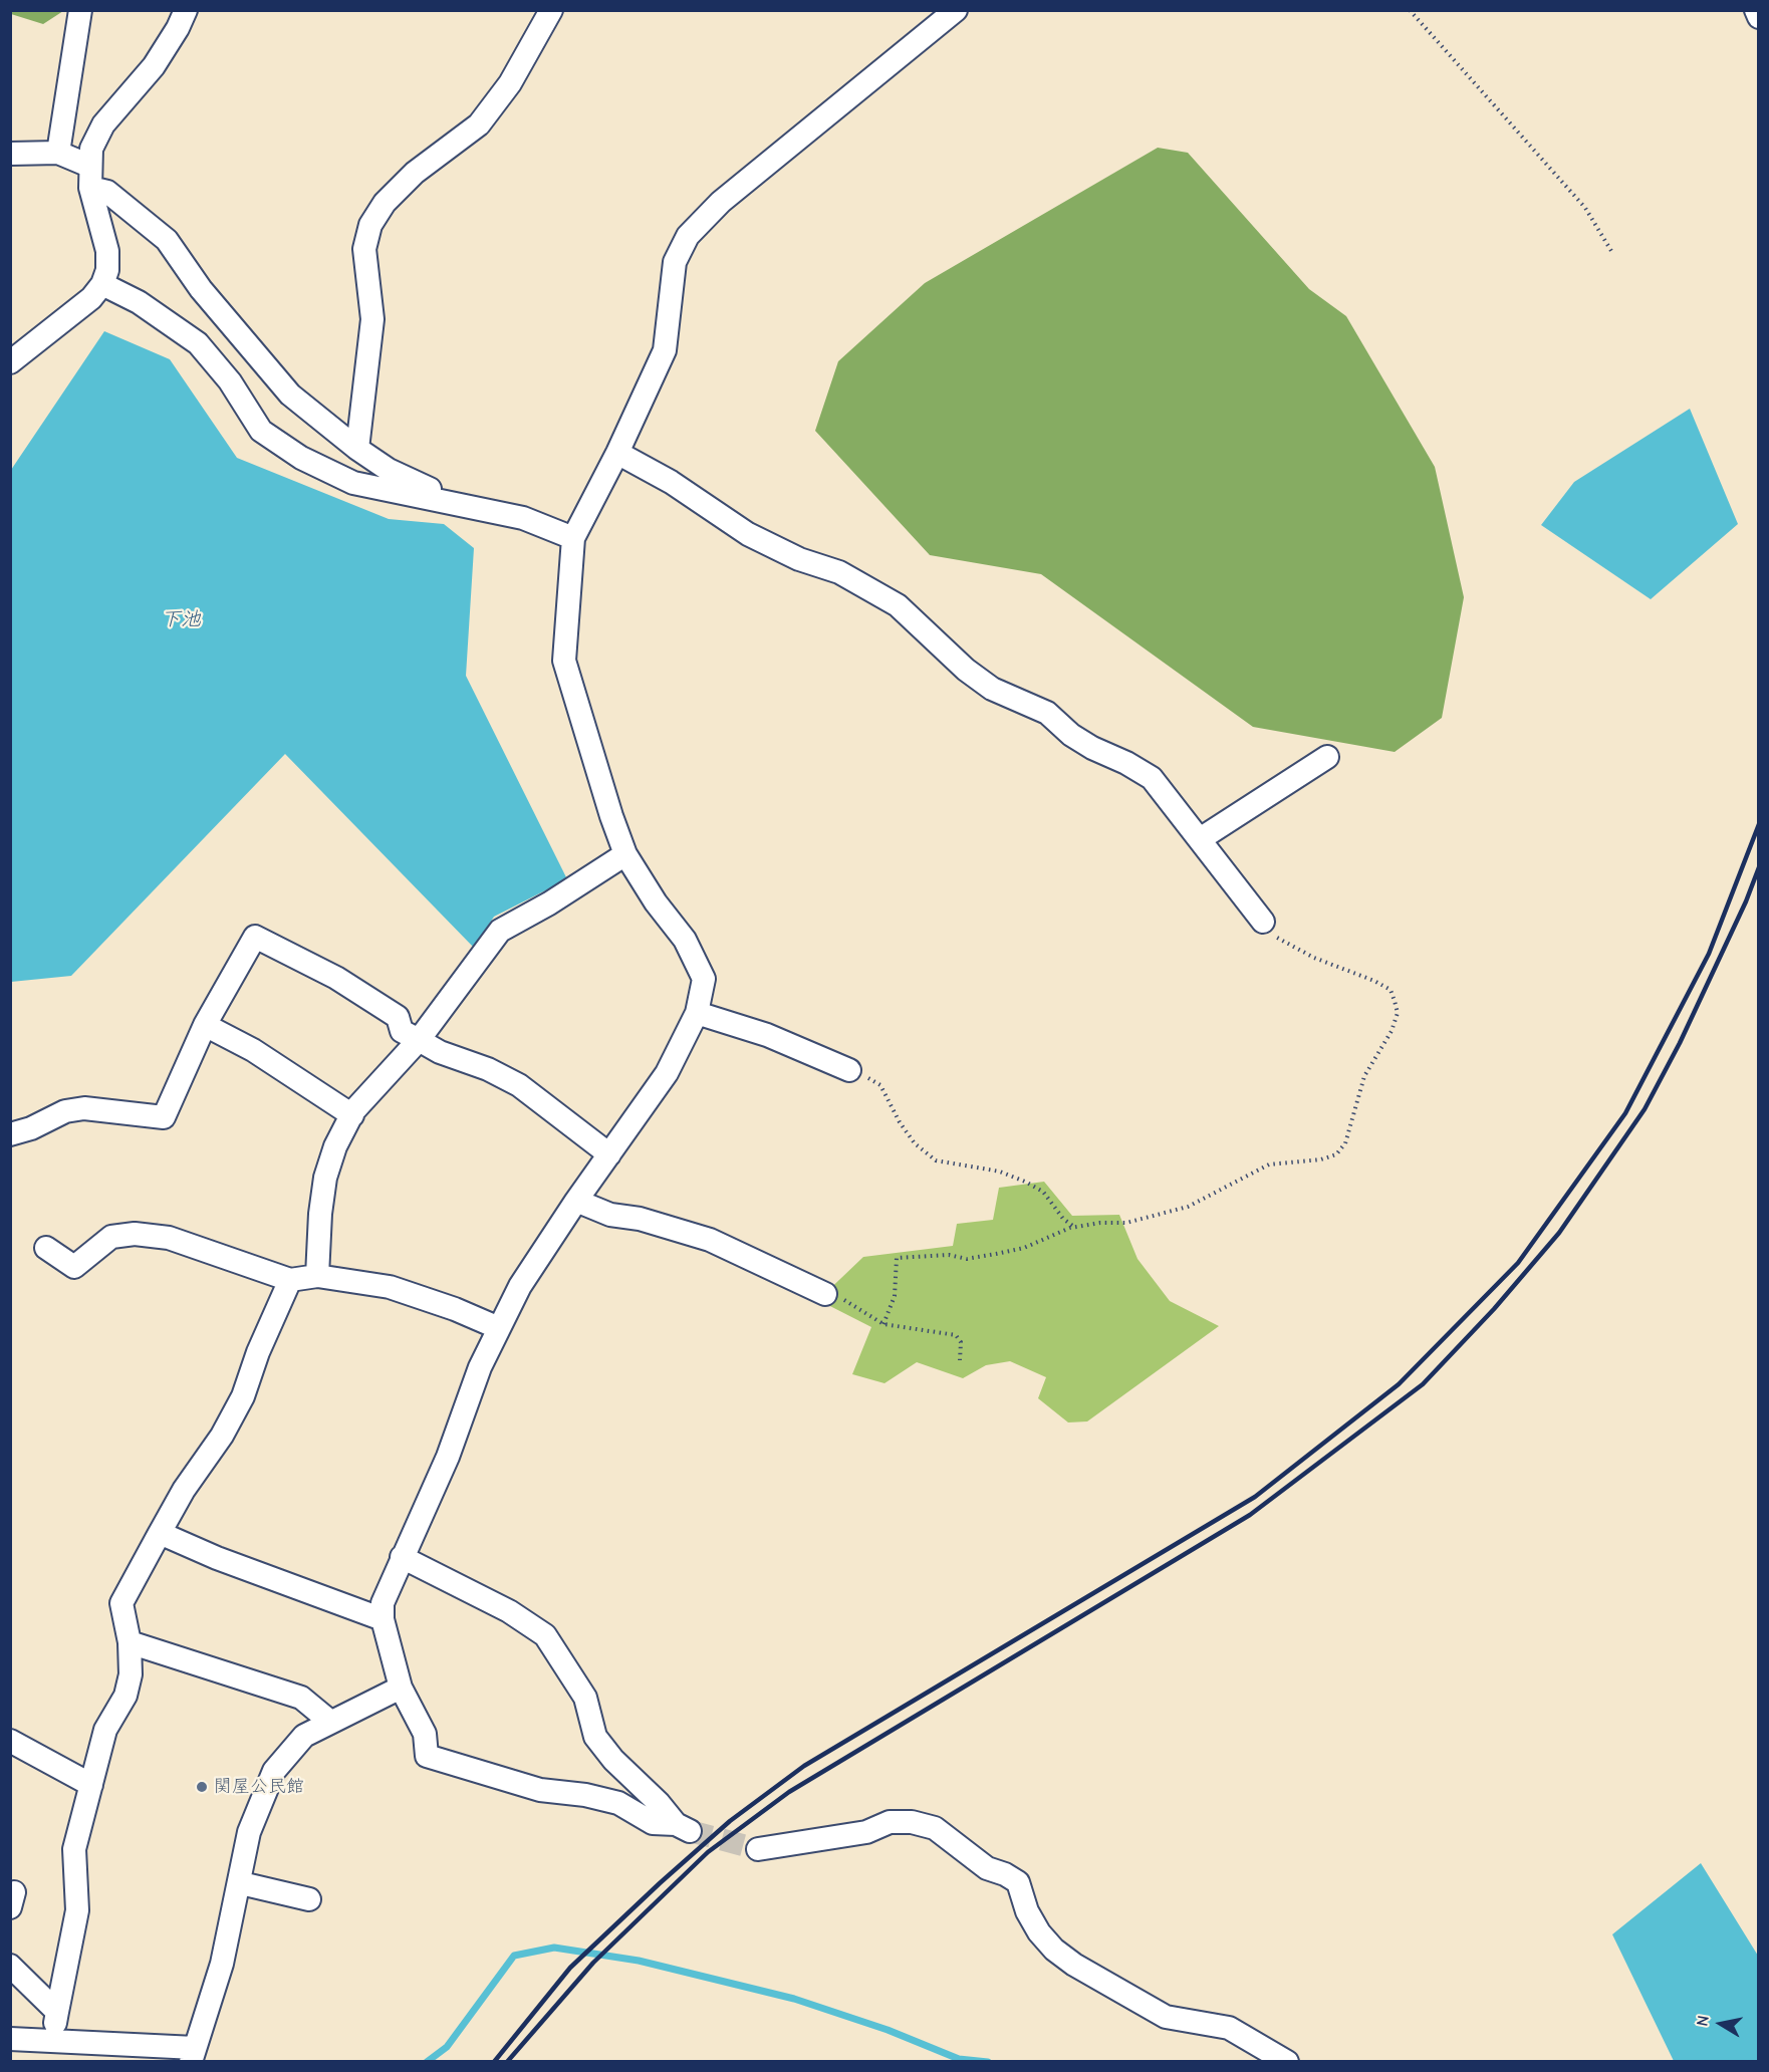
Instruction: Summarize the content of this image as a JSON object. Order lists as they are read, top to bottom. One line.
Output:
{"water":["下池"],"places":["関屋公民館"],"north":"left"}
